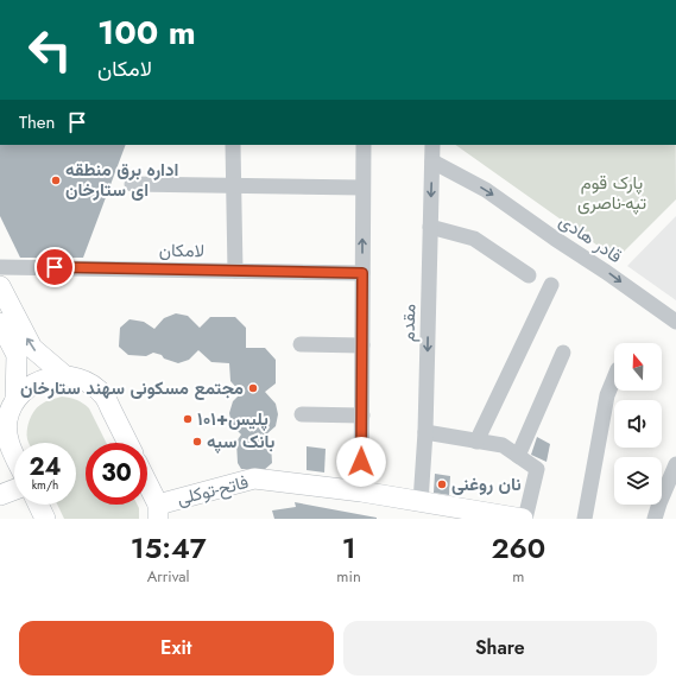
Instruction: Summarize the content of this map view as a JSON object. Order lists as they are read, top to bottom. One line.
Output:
{"streets":{"main road":["فاتح-توکلی"],"street":["قادر هادی","لامکان","مقدم"]},"crossings":[["قادر هادی","مقدم"],["مقدم","فاتح-توکلی"]],"parks":["پارک قوم تپه-ناصری"],"places":["اداره برق منطقه ای ستارخان","مجتمع مسکونی سهند ستارخان","پلیس+۱۰۱","بانک سپه","نان روغنی"],"north":"top","page":{"turn":["100 m","لامکان"],"then":"Then","speed":"24 km/h","limit":"30","eta":["15:47","Arrival","1","min","260","m"],"buttons":["Exit","Share"]}}
